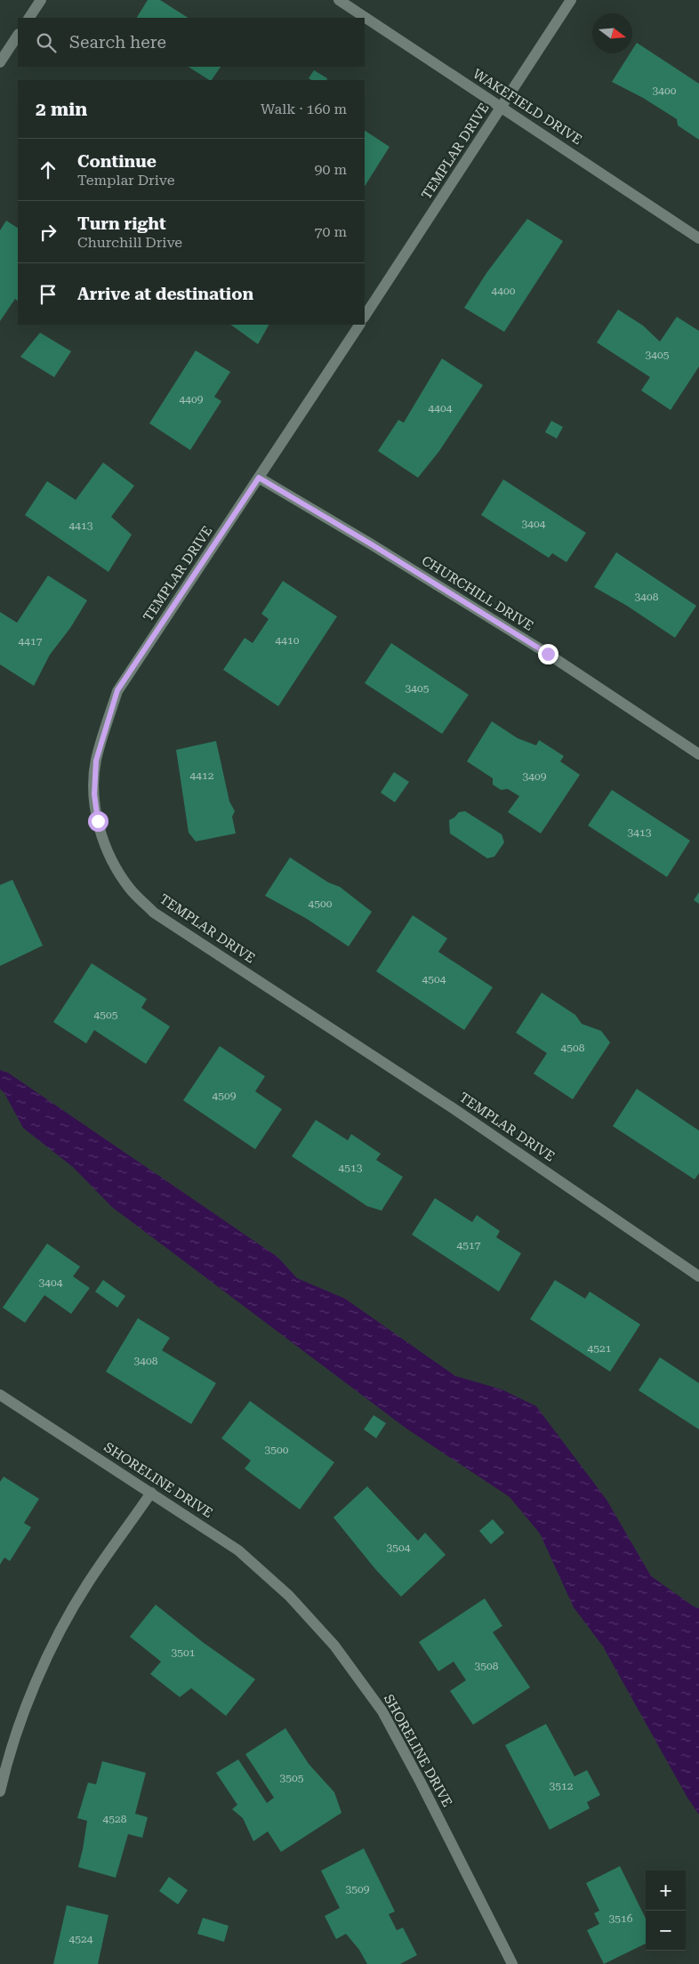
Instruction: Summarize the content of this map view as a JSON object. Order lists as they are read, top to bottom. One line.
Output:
{"streets":{"street":["WAKEFIELD DRIVE","TEMPLAR DRIVE","CHURCHILL DRIVE","SHORELINE DRIVE"]},"crossings":[["WAKEFIELD DRIVE","TEMPLAR DRIVE"],["TEMPLAR DRIVE","CHURCHILL DRIVE"]],"house_numbers":["3400","4400","3405","4409","4404","3404","4413","3408","4410","4417","3405","4412","3409","3413","4500","4504","4505","4508","4509","4513","4517","3404","4521","3408","3500","3504","3501","3508","3505","3512","4528","3509","3516","4524"],"north":"right","page":{"search":"Search here","heading":["2 min","Walk · 160 m"],"list":[["Continue","Templar Drive","90 m"],["Turn right","Churchill Drive","70 m"],"Arrive at destination"],"map_buttons":["+","−"]}}
